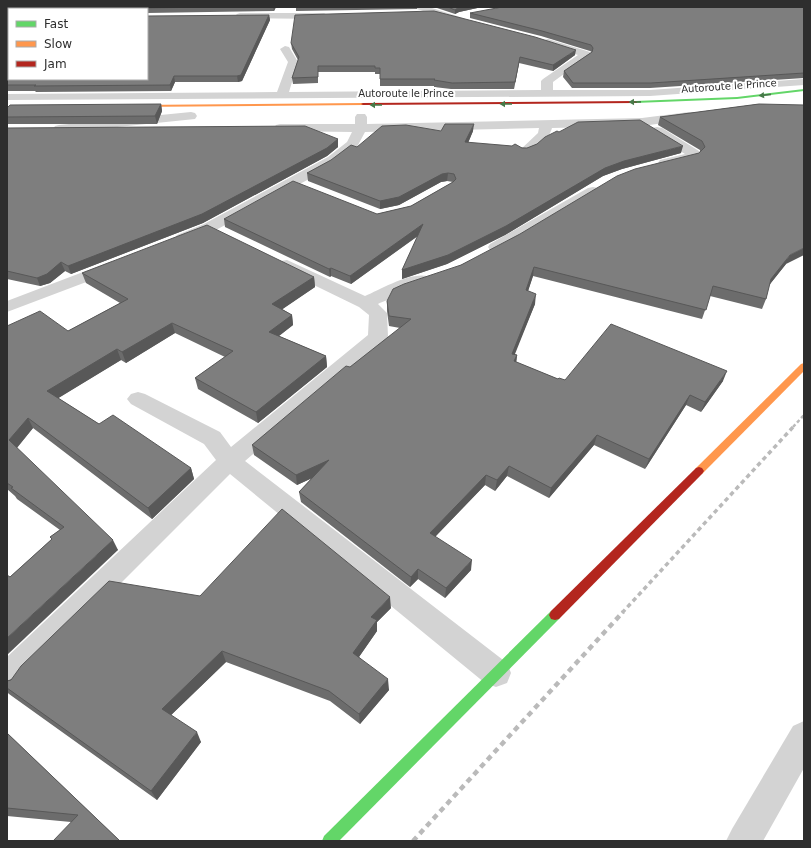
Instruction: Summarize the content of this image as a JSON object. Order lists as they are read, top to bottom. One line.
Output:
{"streets":{"main road":["Autoroute le Prince"]},"one_way":["Autoroute le Prince"],"legend":["Fast","Slow","Jam"]}
